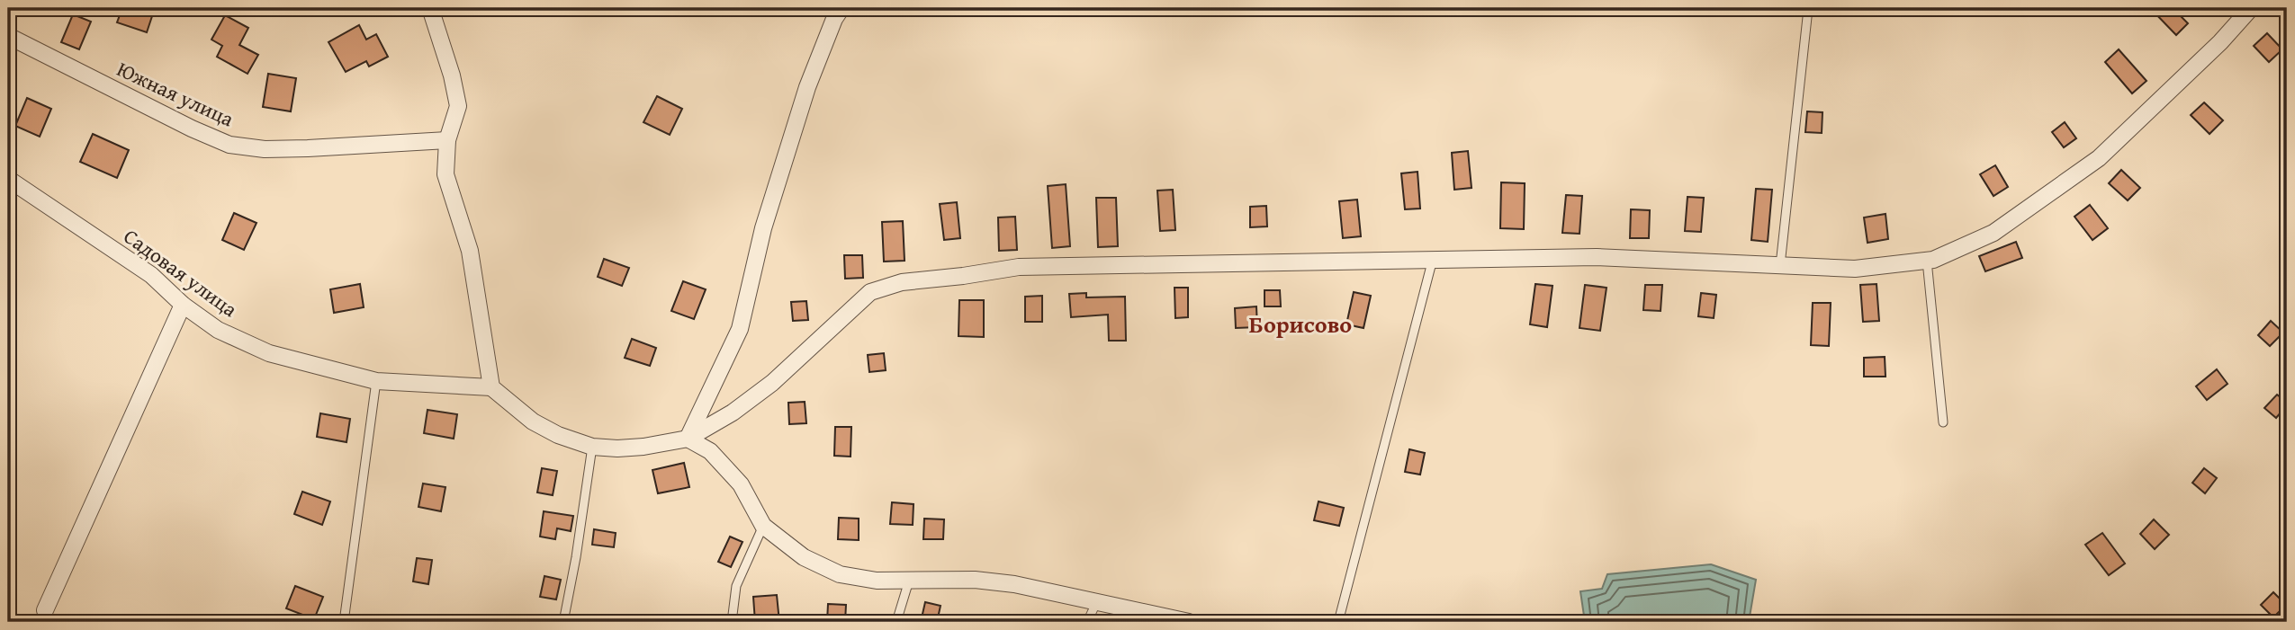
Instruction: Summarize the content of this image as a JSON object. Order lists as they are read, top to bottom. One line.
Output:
{"streets":{"street":["Южная улица","Садовая улица"]},"districts":["Борисово"]}
